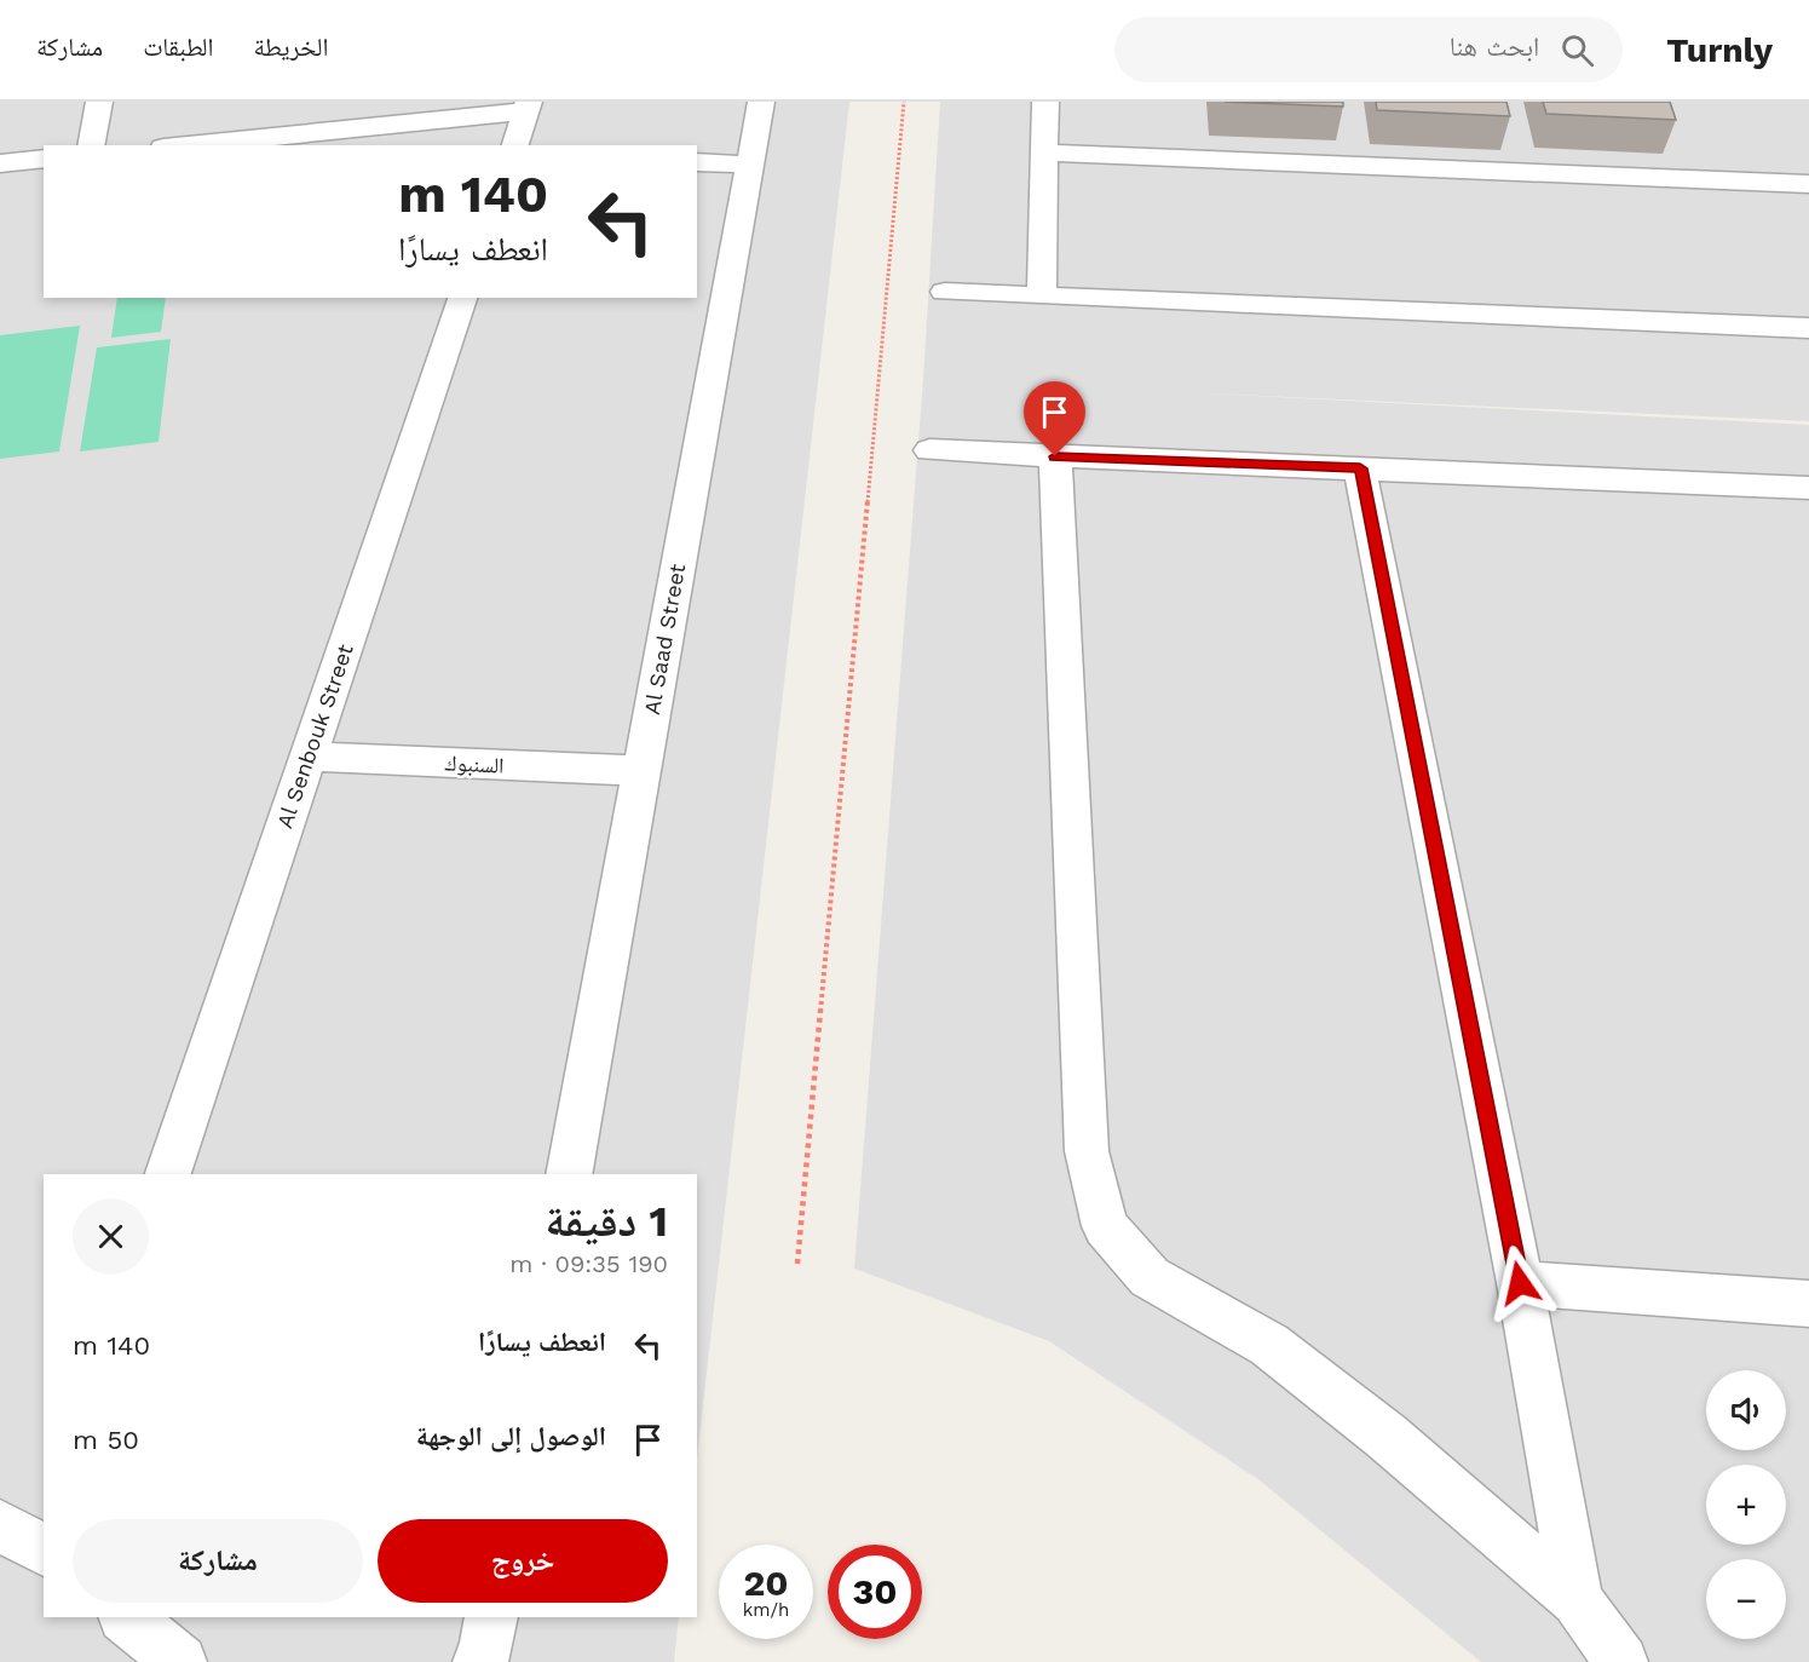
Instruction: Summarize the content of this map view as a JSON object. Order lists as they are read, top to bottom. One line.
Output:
{"streets":{"street":["Al Saad Street","Al Senbouk Street","السنبوك"]},"crossings":[["Al Saad Street","السنبوك"],["Al Senbouk Street","السنبوك"]],"page":{"header":"Turnly","search":"ابحث هنا","nav":["الخريطة","الطبقات","مشاركة"],"turn":["140 m","انعطف يسارًا"],"heading":["1 دقيقة","190 m · 09:35"],"list":[{"name":"انعطف يسارًا","value":"140 m"},{"name":"الوصول إلى الوجهة","value":"50 m"}],"map_buttons":["+","−"],"buttons":["خروج","مشاركة"],"speed":"20 km/h","limit":"30"}}
